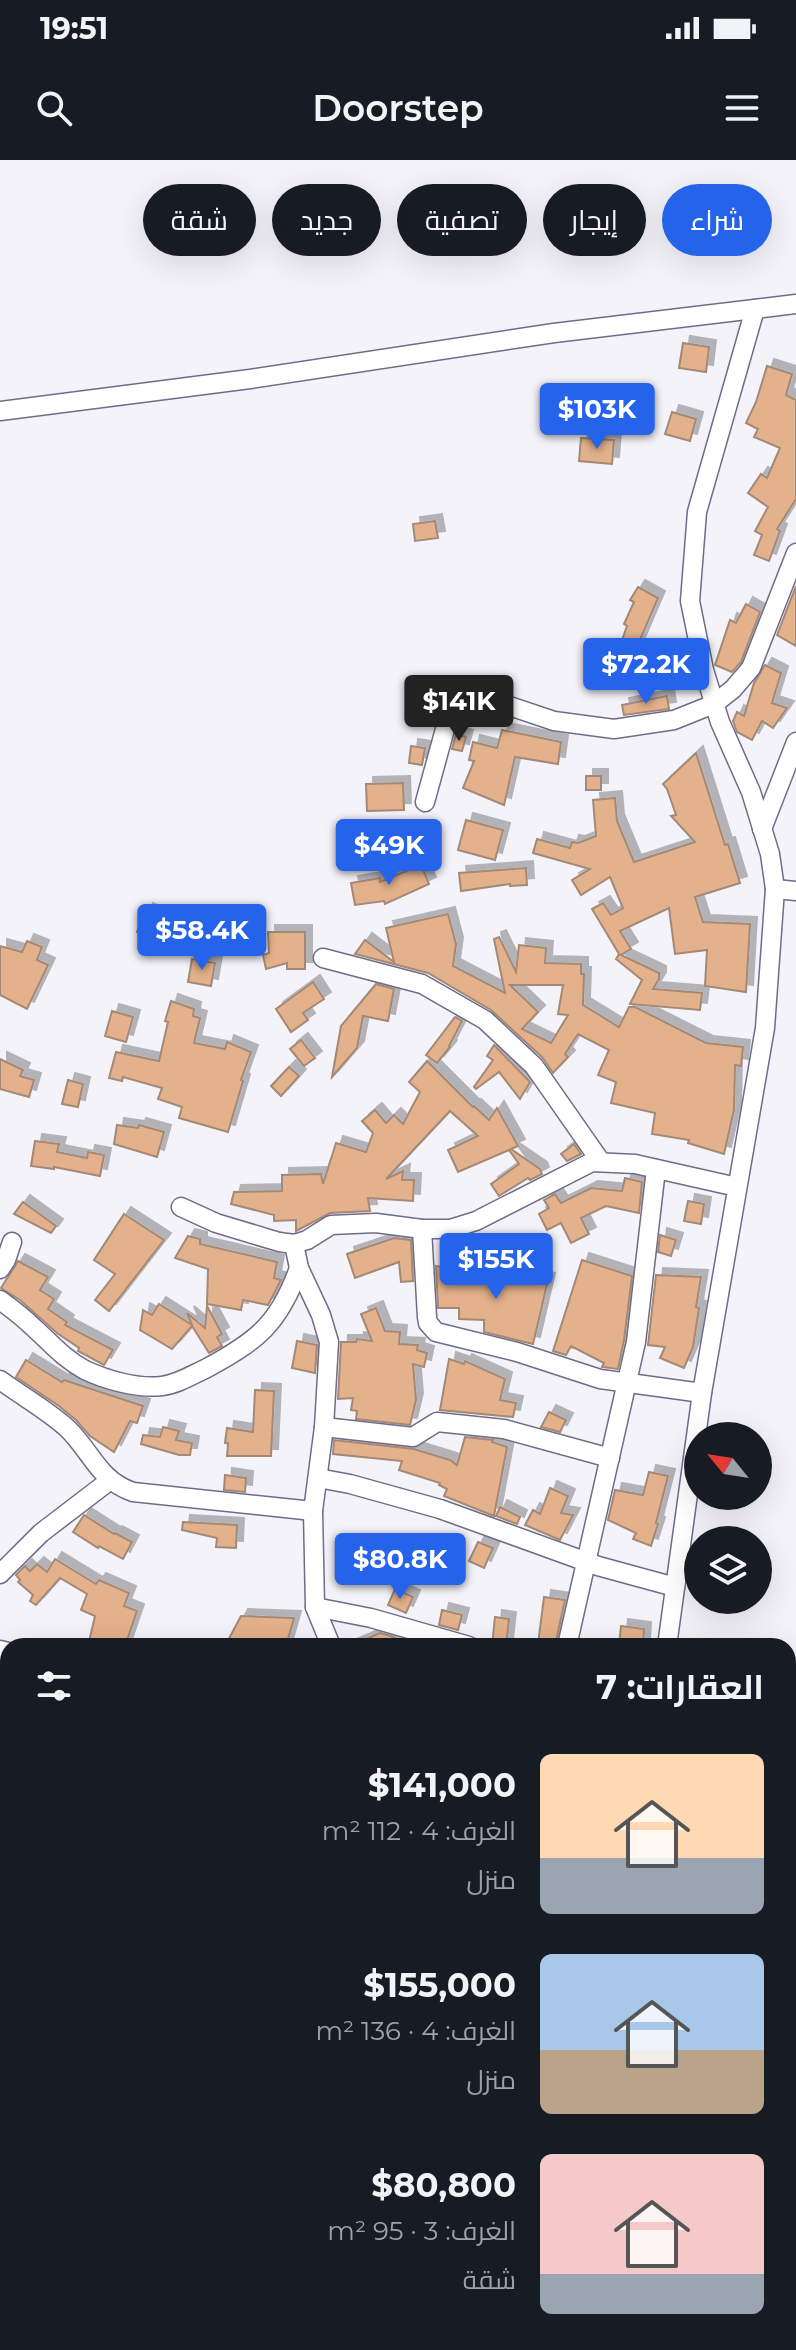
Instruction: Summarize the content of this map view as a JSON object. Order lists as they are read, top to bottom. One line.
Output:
{"north":"top left","page":{"status":"19:51","header":"Doorstep","chip":["شراء","إيجار","تصفية","جديد","شقة"],"price":["$103K","$72.2K","$141K","$49K","$58.4K","$155K","$80.8K"],"heading":"العقارات: 7","list":[{"name":"$141,000","note":"الغرف: 4 · 112 m² · منزل"},{"name":"$155,000","note":"الغرف: 4 · 136 m² · منزل"},{"name":"$80,800","note":"الغرف: 3 · 95 m² · شقة"}]}}
